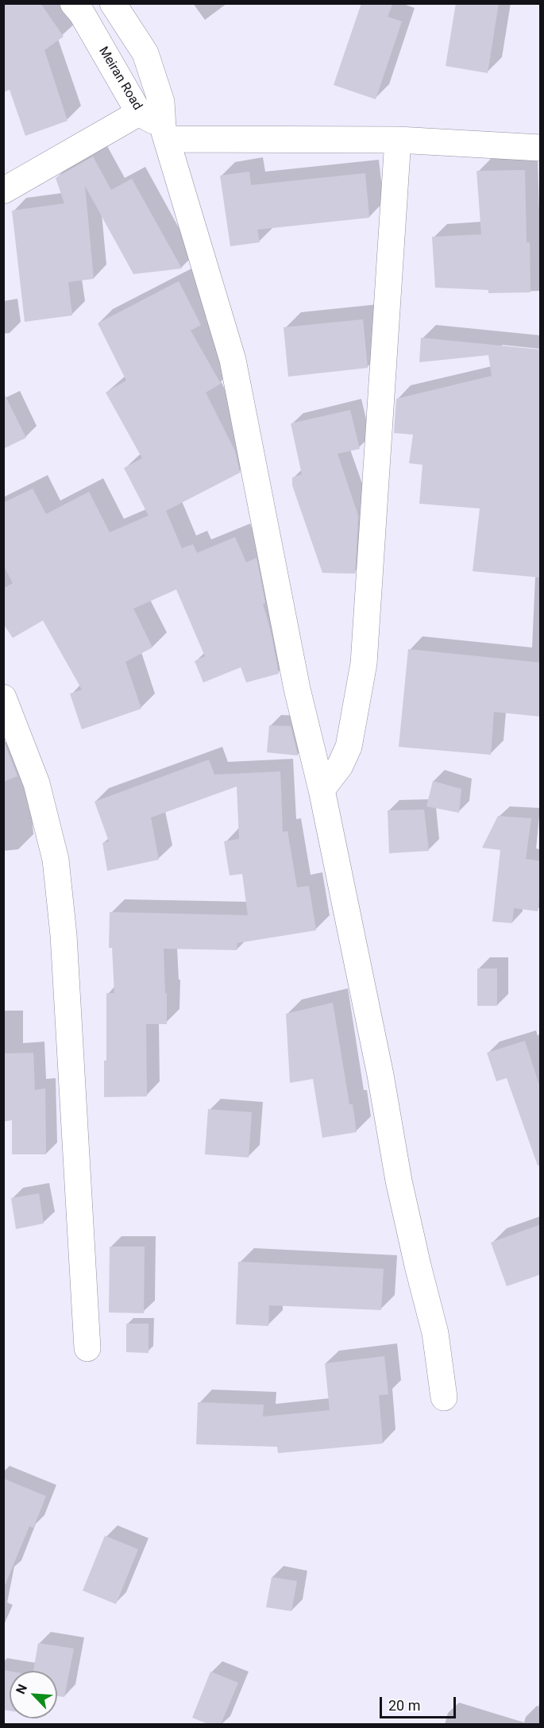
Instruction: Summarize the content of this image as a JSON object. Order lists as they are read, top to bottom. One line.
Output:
{"streets":{"street":["Meiran Road"]},"scale_bar":"20 m","north":"top left"}
